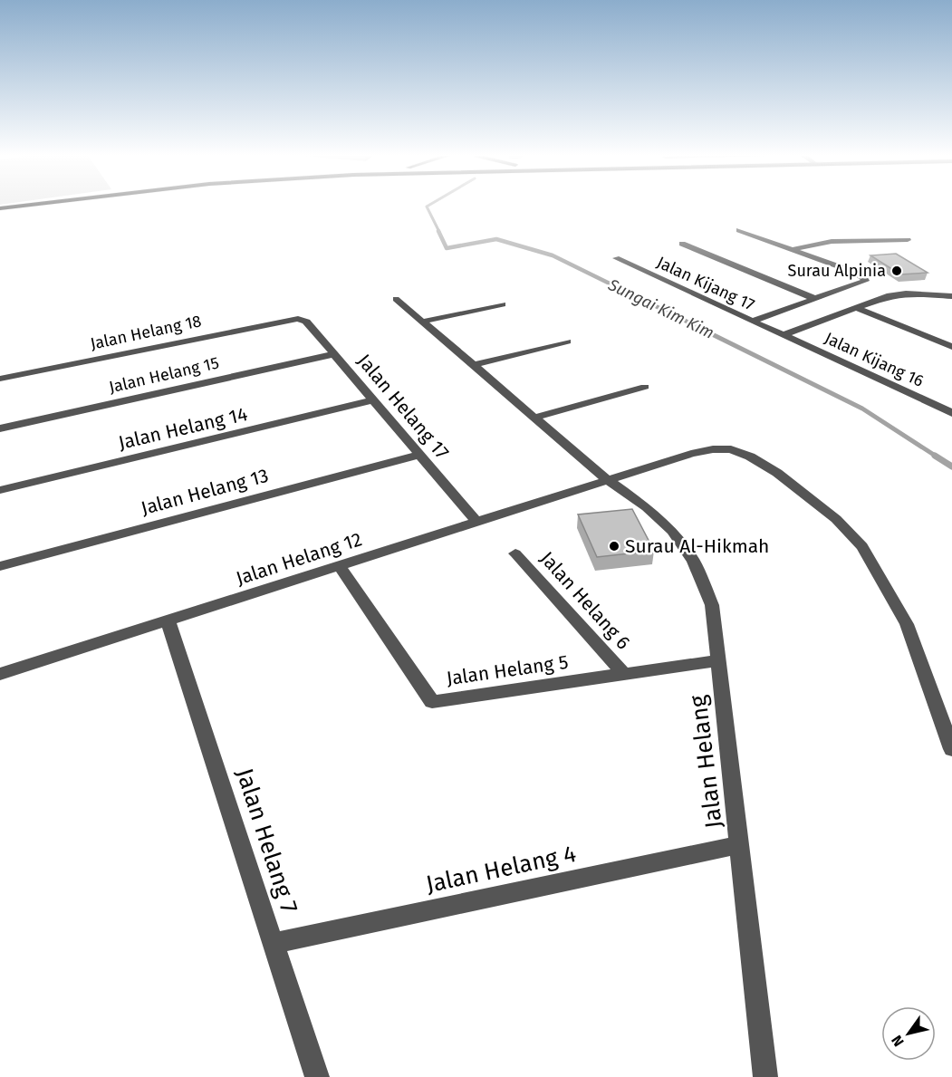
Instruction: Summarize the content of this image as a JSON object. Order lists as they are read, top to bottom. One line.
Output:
{"streets":{"street":["Jalan Kijang 17","Jalan Helang 18","Jalan Kijang 16","Jalan Helang 15","Jalan Helang 17","Jalan Helang 14","Jalan Helang 13","Jalan Helang 12","Jalan Helang 6","Jalan Helang 5","Jalan Helang","Jalan Helang 7","Jalan Helang 4"]},"crossings":[["Jalan Kijang 17","Jalan Kijang 16"],["Jalan Helang 18","Jalan Helang 17"],["Jalan Helang 15","Jalan Helang 17"],["Jalan Helang 17","Jalan Helang 14"],["Jalan Helang 17","Jalan Helang 13"],["Jalan Helang 17","Jalan Helang 12"],["Jalan Helang 12","Jalan Helang 5"],["Jalan Helang 12","Jalan Helang"],["Jalan Helang 12","Jalan Helang 7"],["Jalan Helang 6","Jalan Helang 5"],["Jalan Helang 5","Jalan Helang"],["Jalan Helang","Jalan Helang 4"],["Jalan Helang 7","Jalan Helang 4"]],"water":["Sungai Kim Kim"],"places":["Surau Alpinia","Surau Al-Hikmah"],"north":"bottom left"}
